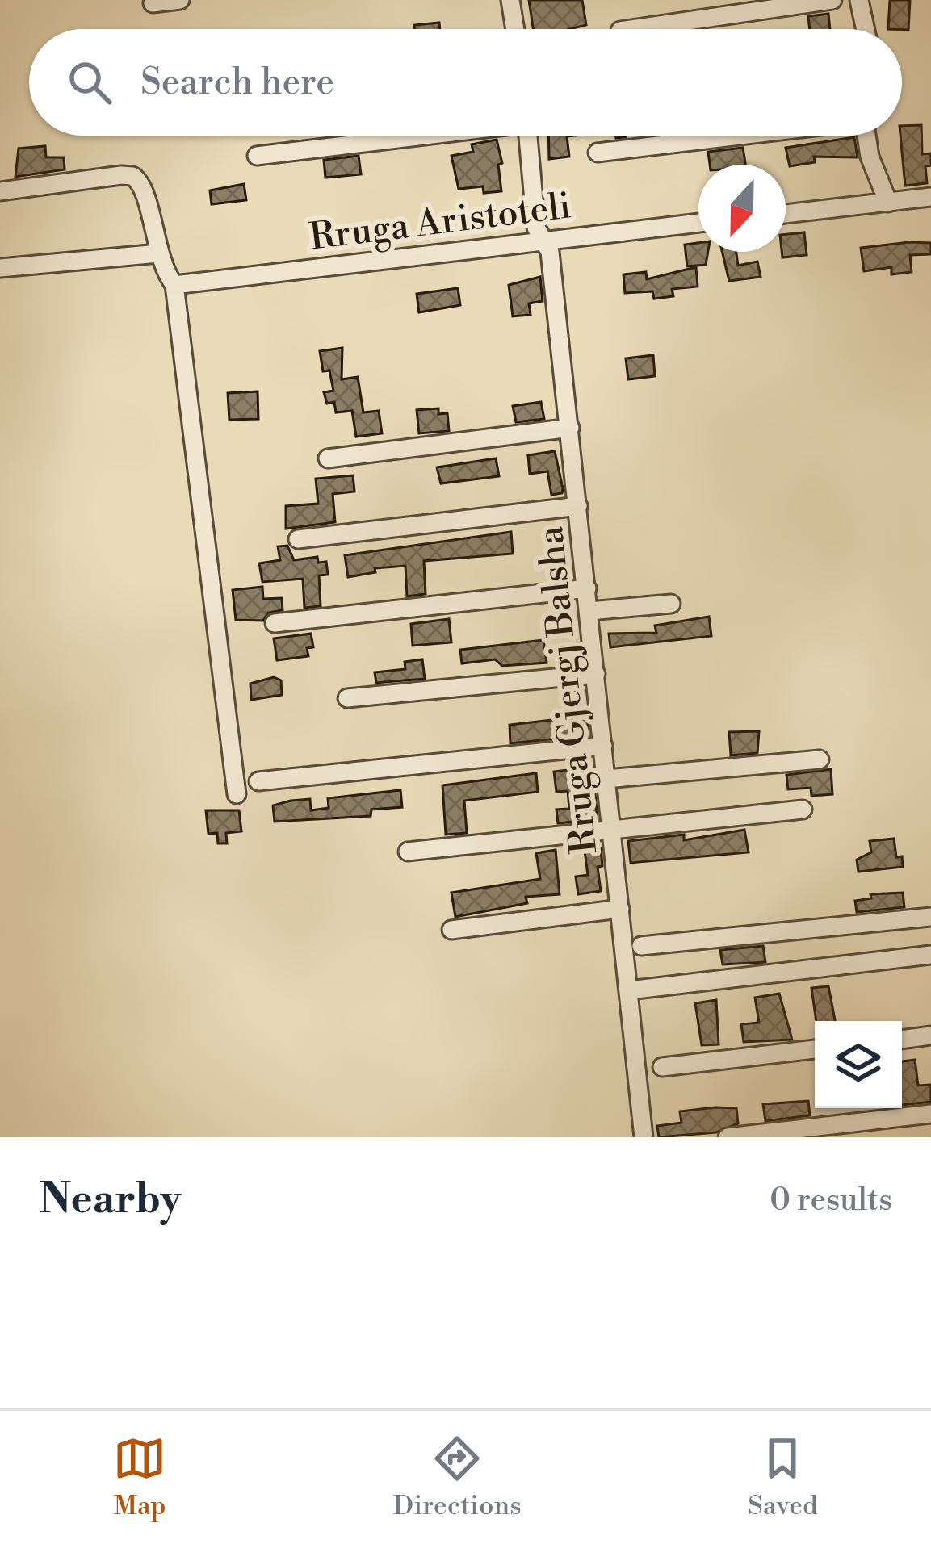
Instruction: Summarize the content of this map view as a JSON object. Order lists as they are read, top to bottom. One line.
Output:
{"streets":{"street":["Rruga Aristoteli","Rruga Gjergj Balsha"]},"crossings":[["Rruga Aristoteli","Rruga Gjergj Balsha"]],"north":"bottom","page":{"search":"Search here","heading":["Nearby","0 results"],"nav":["Map","Directions","Saved"]}}
